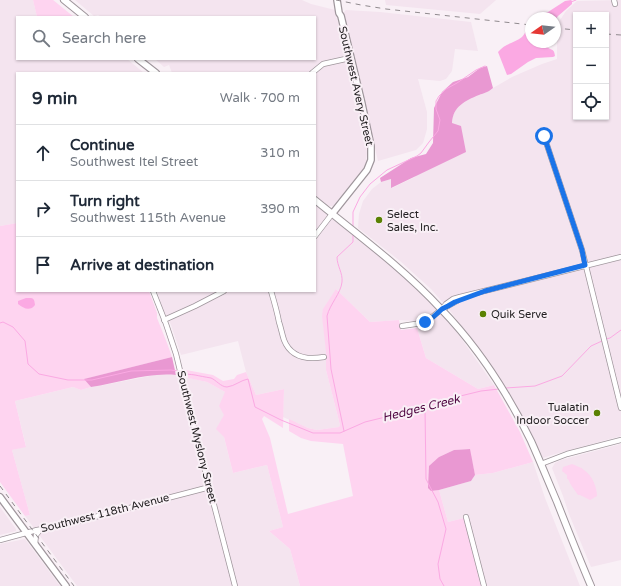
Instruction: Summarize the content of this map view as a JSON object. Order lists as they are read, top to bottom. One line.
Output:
{"streets":{"main road":["Southwest Avery Street"],"street":["Southwest Myslony Street","Southwest 118th Avenue"]},"crossings":[["Southwest Myslony Street","Southwest 118th Avenue"]],"water":["Hedges Creek"],"places":["Select Sales, Inc.","Quik Serve","Tualatin Indoor Soccer"],"north":"left","page":{"map_buttons":["+","−"],"search":"Search here","heading":["9 min","Walk · 700 m"],"list":[["Continue","Southwest Itel Street","310 m"],["Turn right","Southwest 115th Avenue","390 m"],"Arrive at destination"]}}
